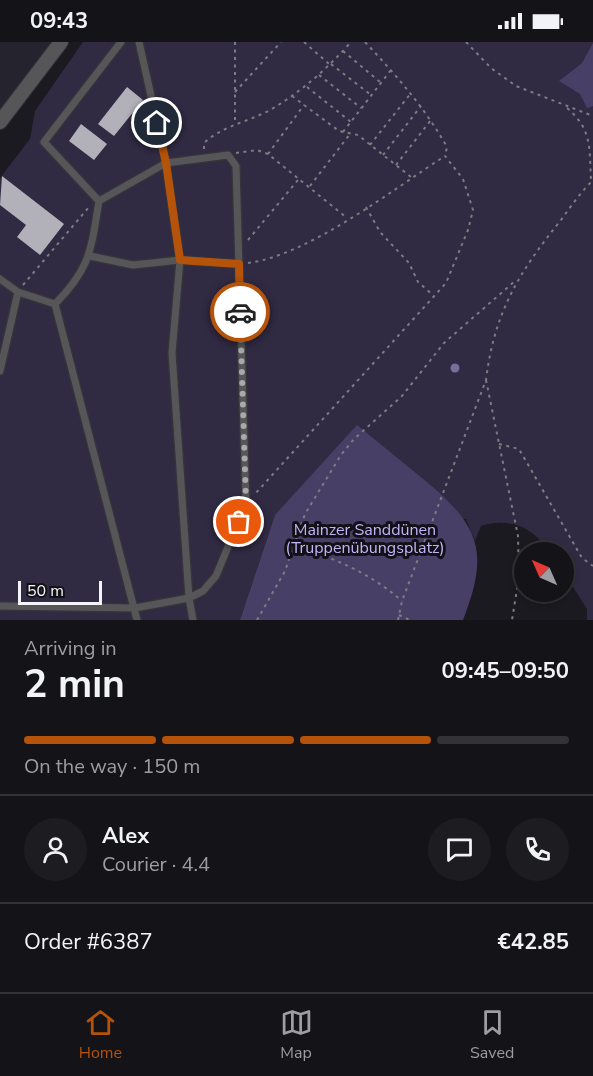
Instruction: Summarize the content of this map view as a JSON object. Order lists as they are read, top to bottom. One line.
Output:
{"parks":["Mainzer Sanddünen (Truppenübungsplatz)"],"scale_bar":"50 m","north":"top left","page":{"status":"09:43","scale":"50 m","heading":["2 min","Arriving in","09:45–09:50"],"panel":["Alex","Courier · 4.4","Order #6387","€42.85"],"bar":"On the way · 150 m","tabs":["Home","Map","Saved"]}}
